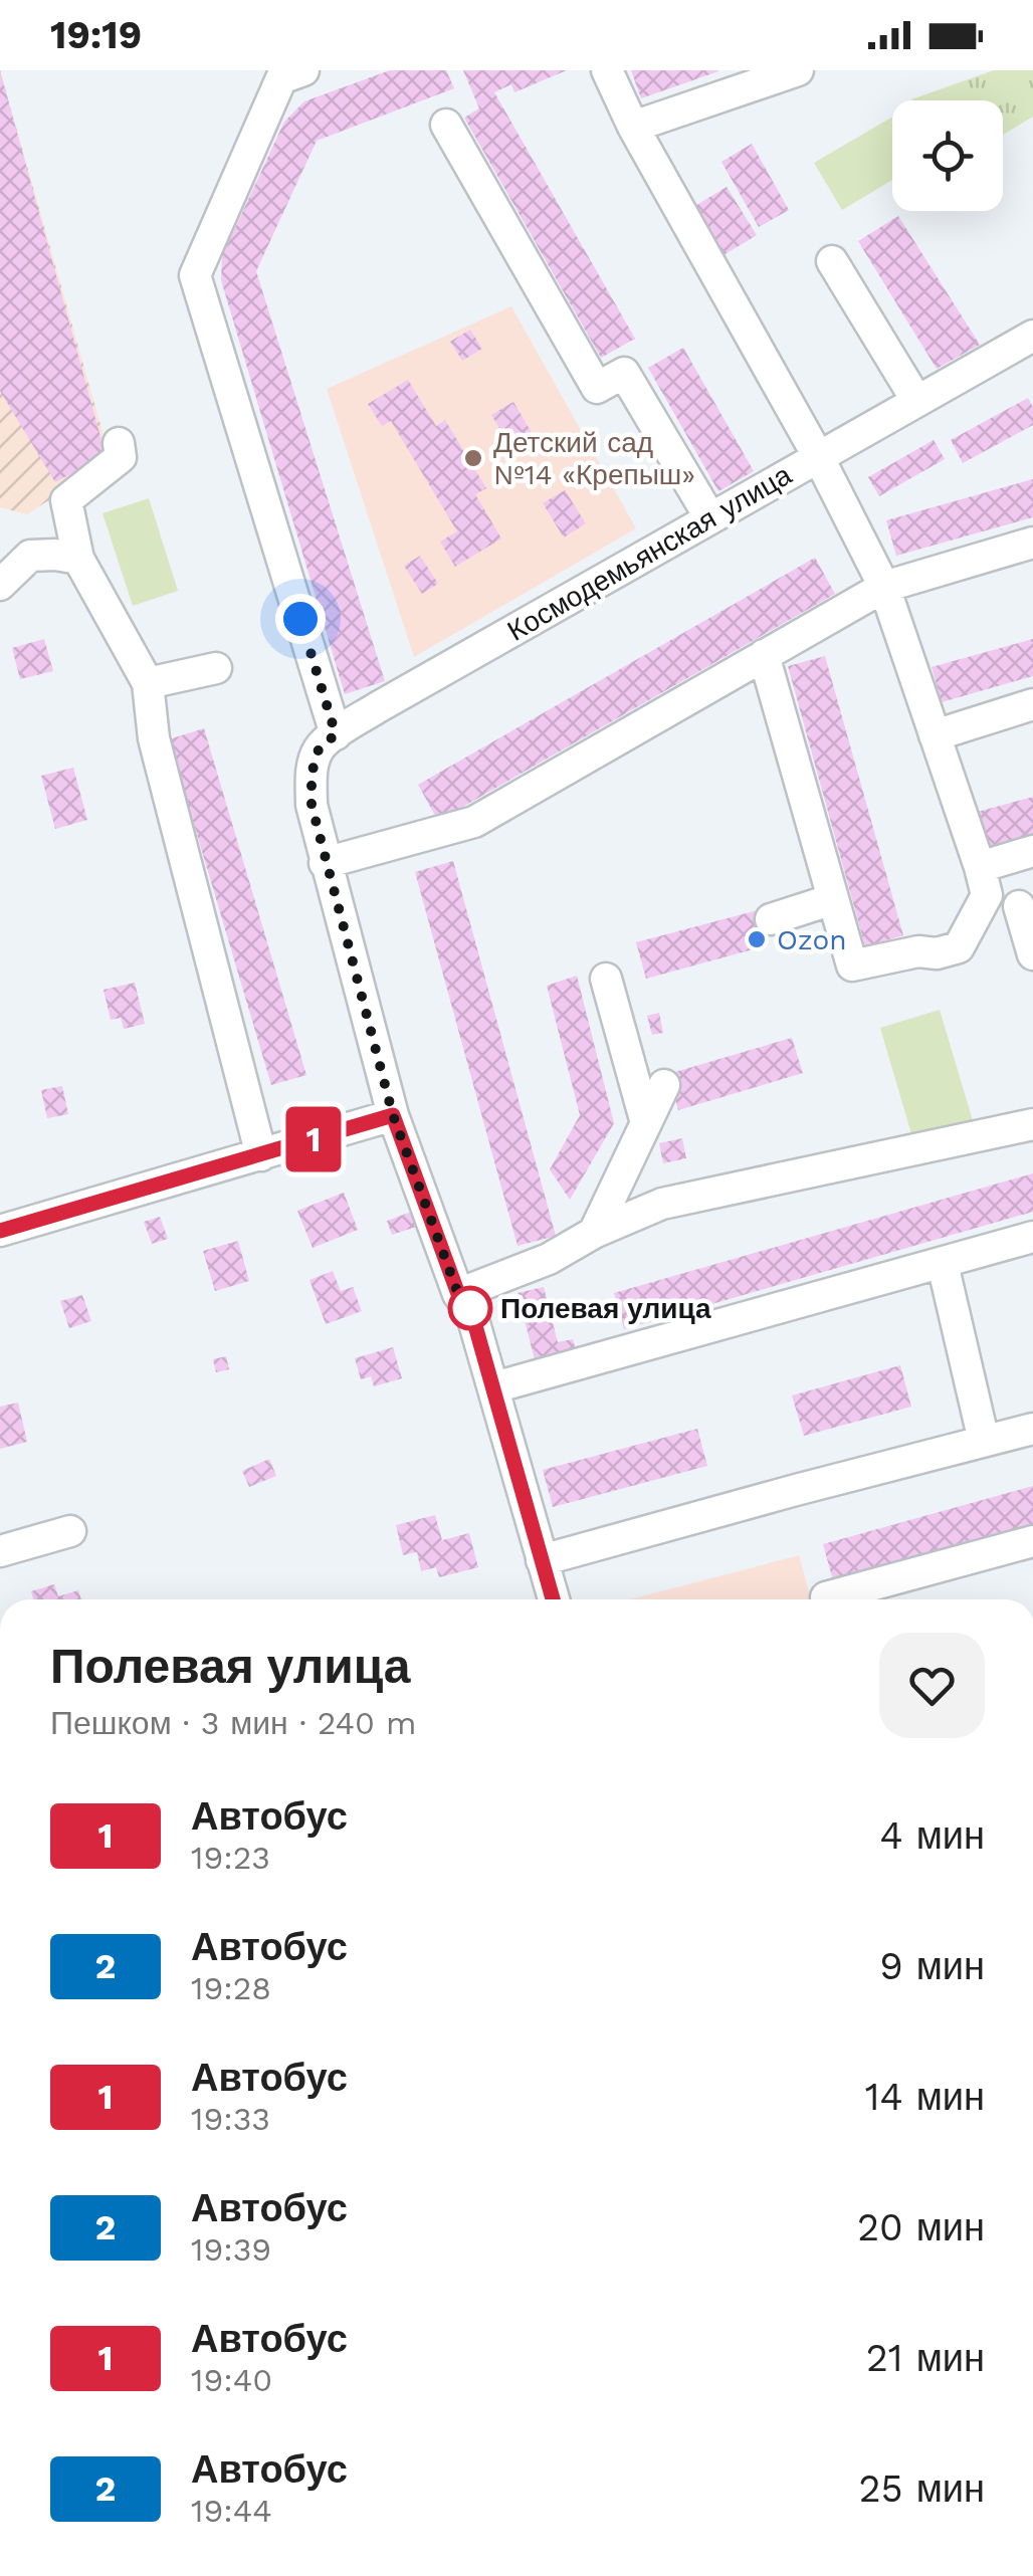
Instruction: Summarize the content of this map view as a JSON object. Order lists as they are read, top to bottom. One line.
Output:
{"streets":{"street":["Космодемьянская улица"]},"places":["Детский сад №14 «Крепыш»","Ozon","Полевая улица"],"lines":["bus line 1"],"page":{"status":"19:19","on_map":"1","heading":["Полевая улица","Пешком · 3 мин · 240 m"],"list":[{"mark":"1","name":"Автобус","note":"19:23","value":"4 мин"},{"mark":"2","name":"Автобус","note":"19:28","value":"9 мин"},{"mark":"1","name":"Автобус","note":"19:33","value":"14 мин"},{"mark":"2","name":"Автобус","note":"19:39","value":"20 мин"},{"mark":"1","name":"Автобус","note":"19:40","value":"21 мин"},{"mark":"2","name":"Автобус","note":"19:44","value":"25 мин"}]}}
